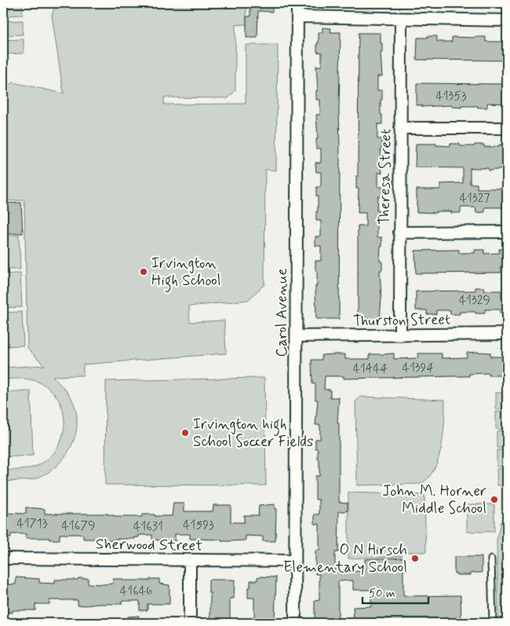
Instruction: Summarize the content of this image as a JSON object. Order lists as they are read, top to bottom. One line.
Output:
{"streets":{"street":["Theresa Street","Carol Avenue","Thurston Street","Sherwood Street"]},"crossings":[["Theresa Street","Thurston Street"],["Carol Avenue","Thurston Street"],["Carol Avenue","Sherwood Street"]],"places":["Irvington High School","Irvington high School Soccer Fields","John M. Horner Middle School","O N Hirsch Elementary School"],"house_numbers":["41353","41327","41329","41394","41444","41713","41593","41679","41631","41646"],"scale_bar":"50 m"}
